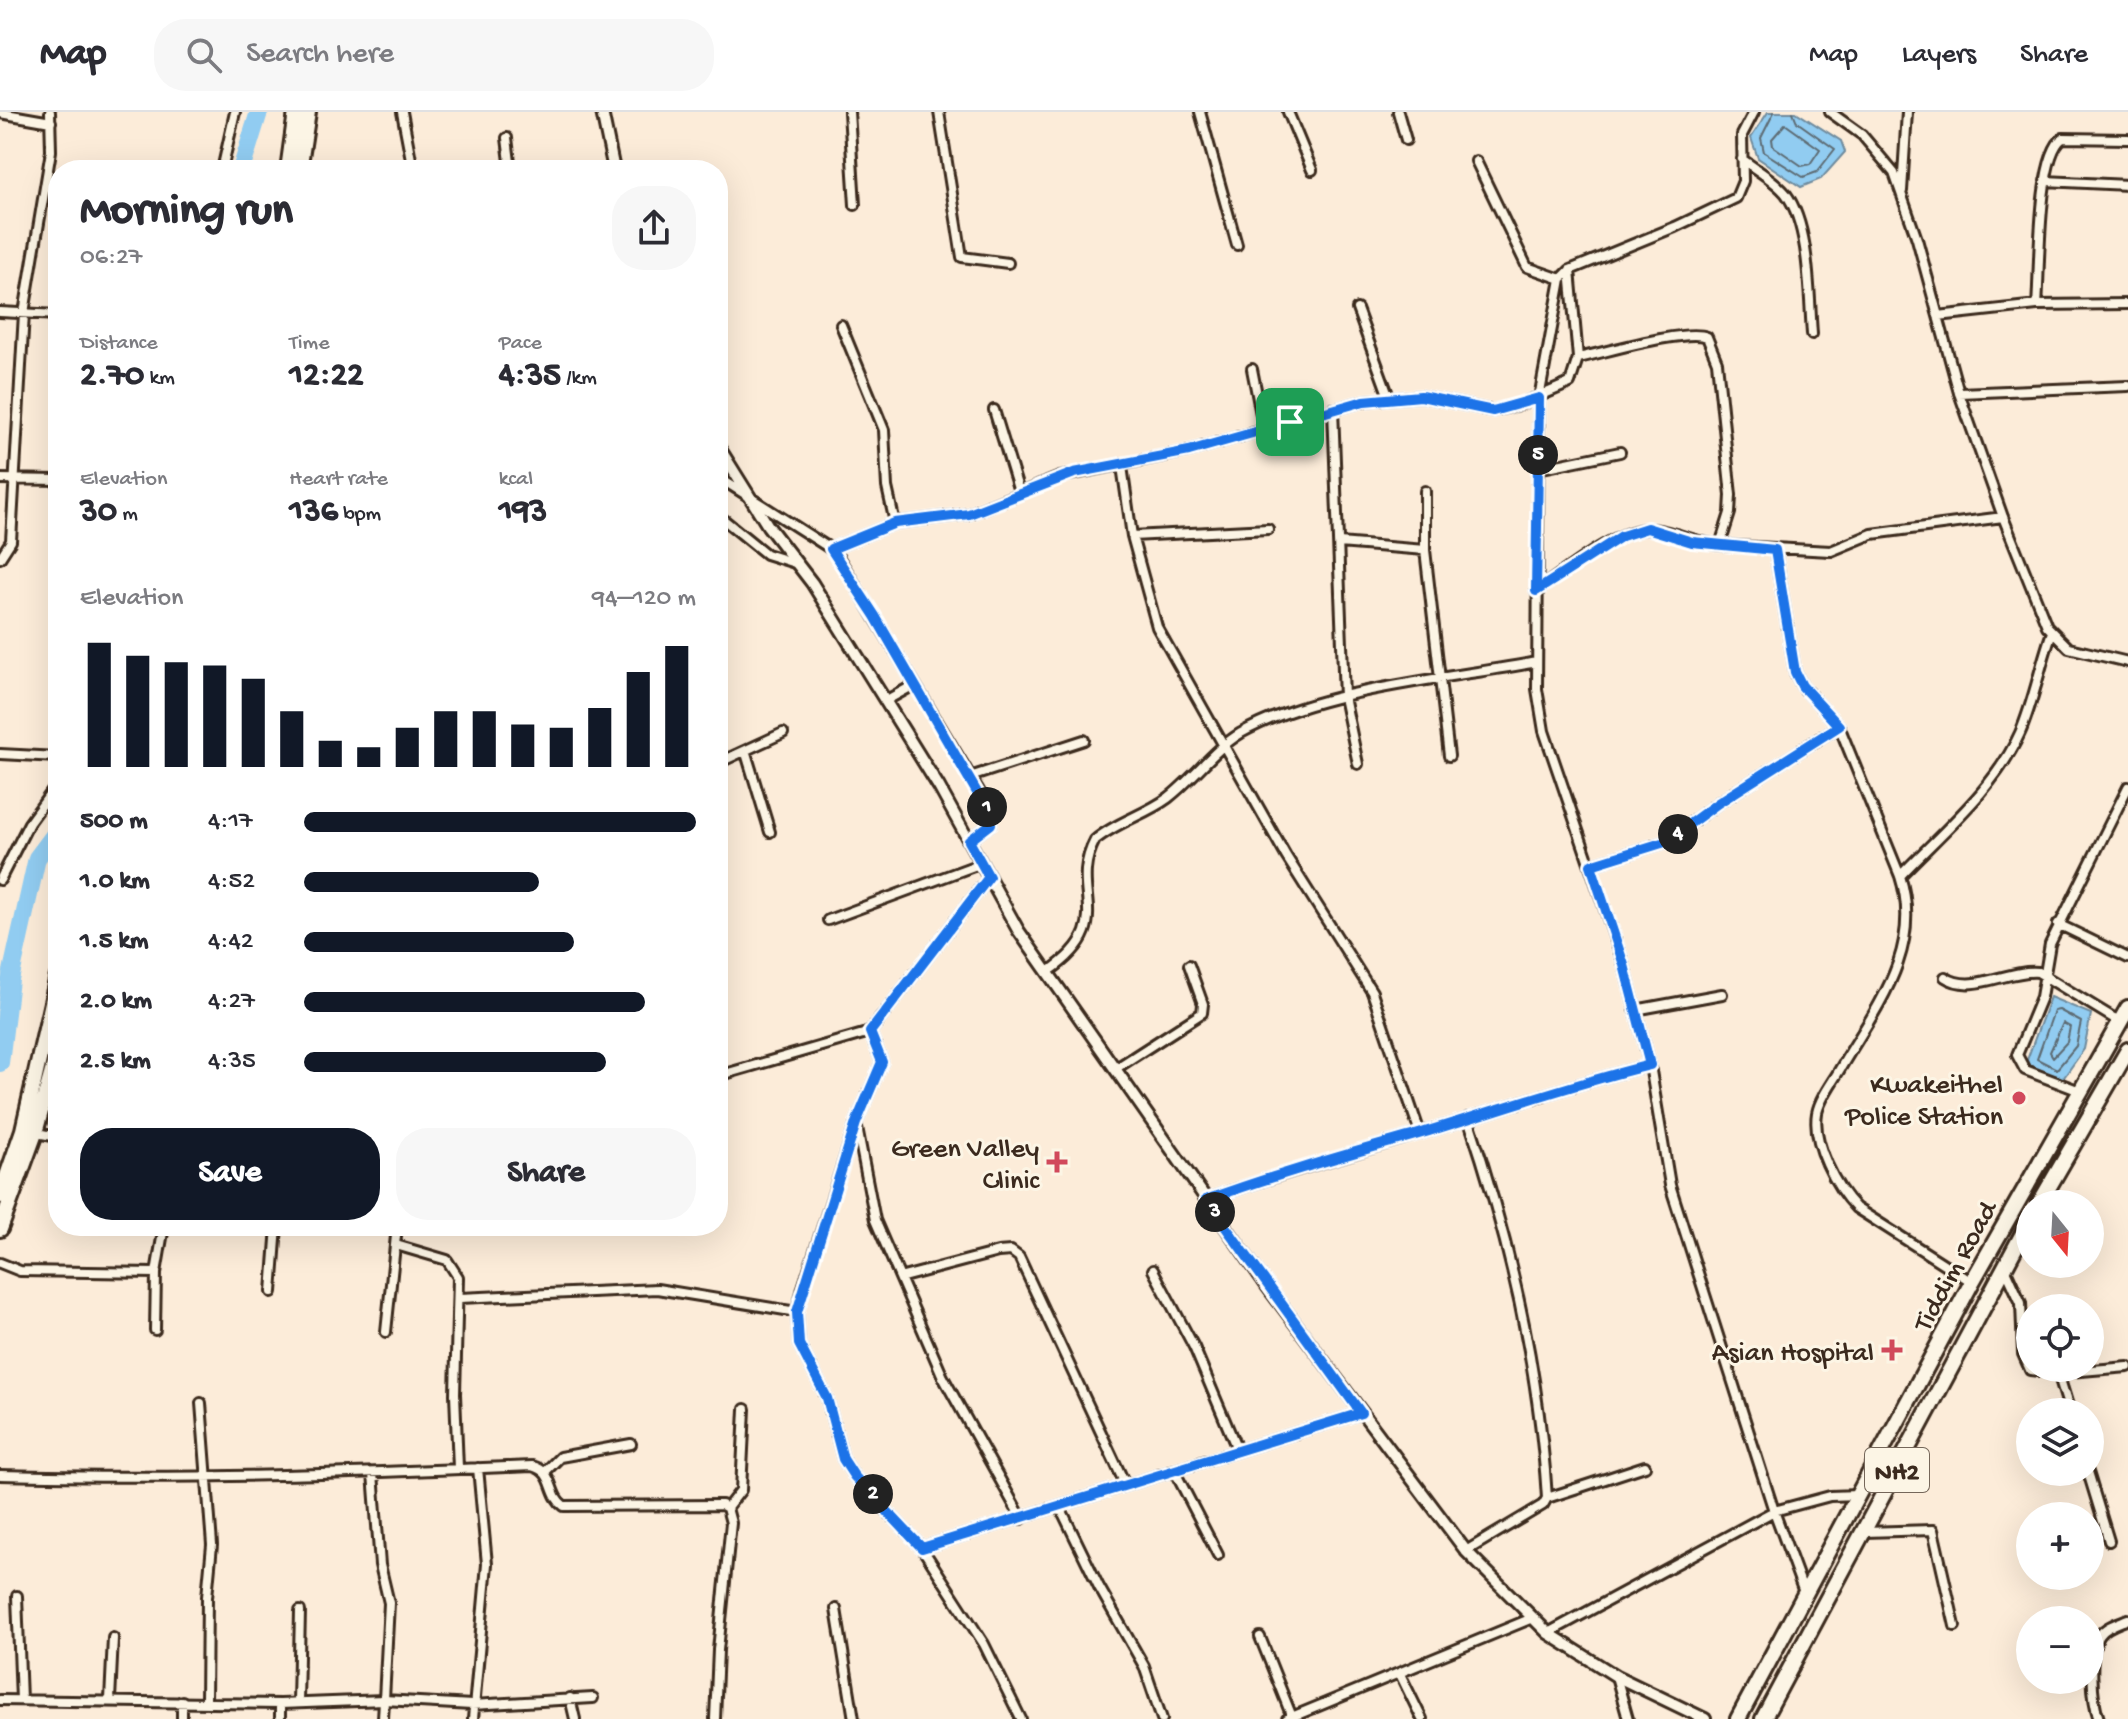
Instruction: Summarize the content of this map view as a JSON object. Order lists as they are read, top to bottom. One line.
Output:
{"streets":{"highway":["Tiddim Road","NH2"]},"places":{"other":["Kwakeithel Police Station"],"health":["Green Valley Clinic","Asian Hospital"]},"north":"bottom","page":{"header":"Map","search":"Search here","nav":["Map","Layers","Share"],"heading":["Morning run","06:27"],"stats":[["Distance","2.70 km"],["Time","12:22"],["Pace","4:35 /km"],["Elevation","30 m"],["Heart rate","136 bpm"],["kcal","193"]],"pins":["5","1","4","3","2"],"chart":["Elevation","94–120 m"],"list":[{"name":"500 m","note":"4:17"},{"name":"1.0 km","note":"4:52"},{"name":"1.5 km","note":"4:42"},{"name":"2.0 km","note":"4:27"},{"name":"2.5 km","note":"4:35"}],"buttons":["Save","Share"],"map_buttons":["+","−"]}}
